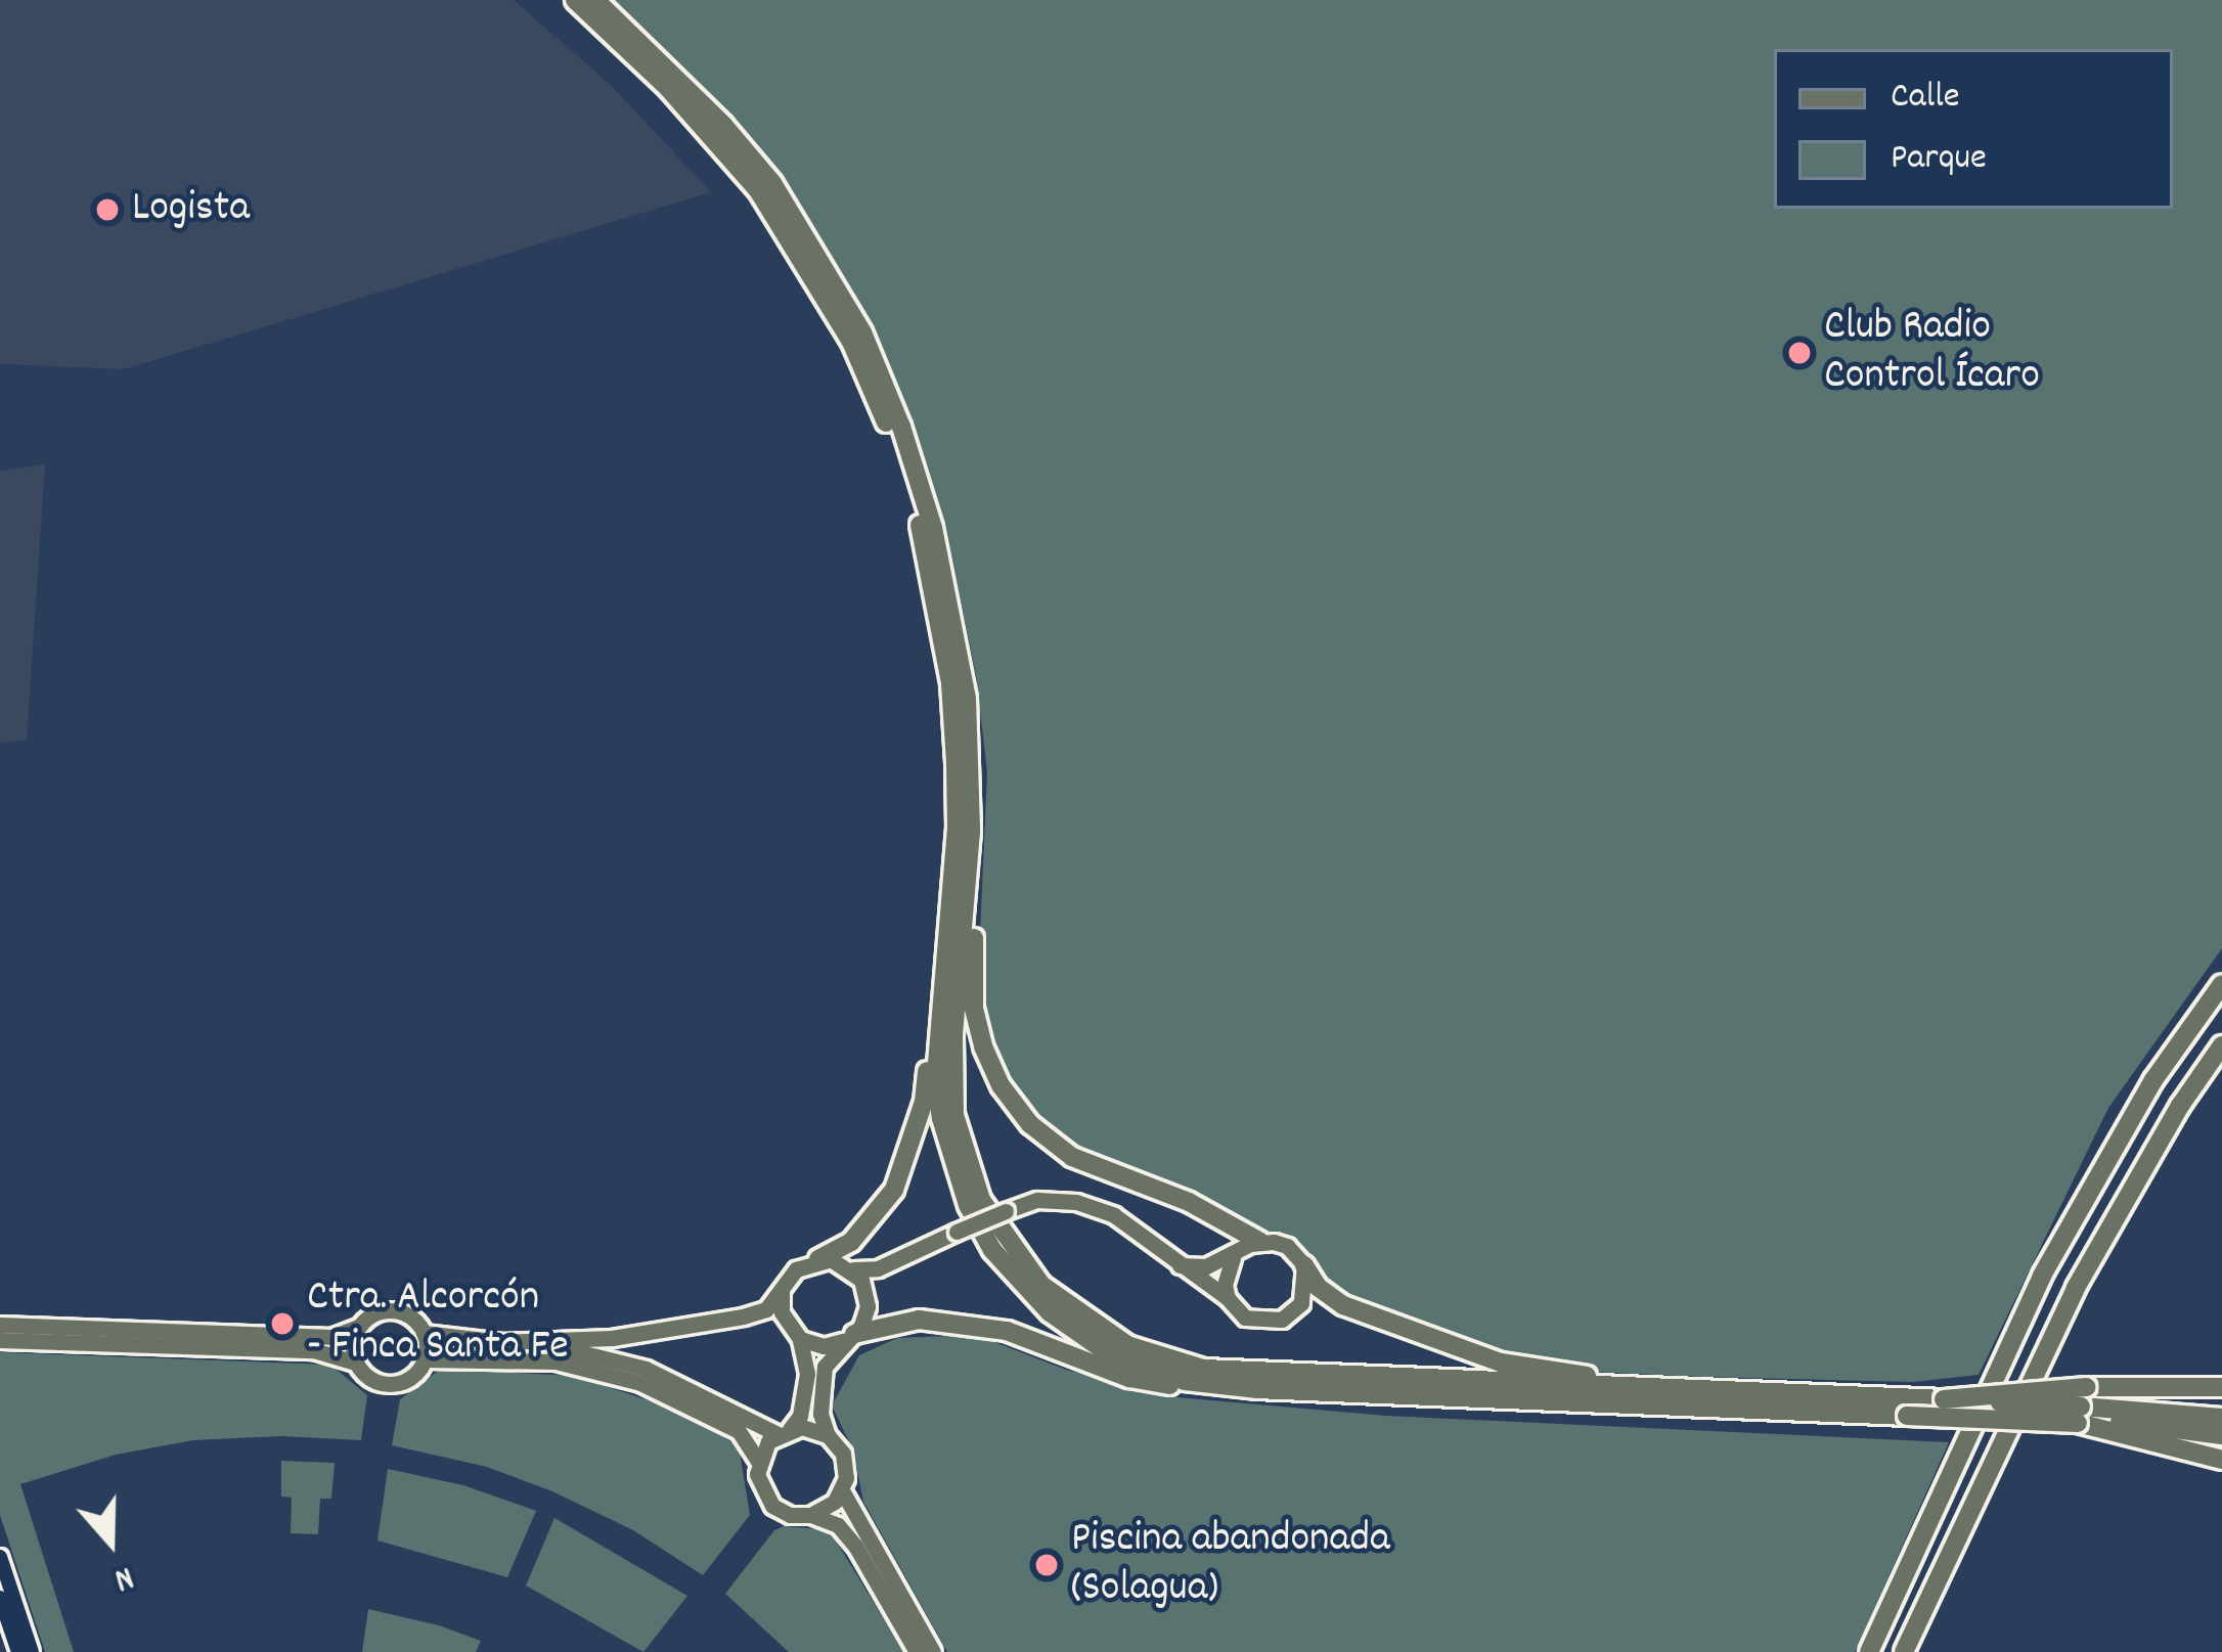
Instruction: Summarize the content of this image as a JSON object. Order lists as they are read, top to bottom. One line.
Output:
{"places":["Logista","Club Radio Control Ícaro","Ctra. Alcorcón - Finca Santa Fe","Piscina abandonada (Solagua)"],"legend":["Calle","Parque"],"north":"bottom"}
